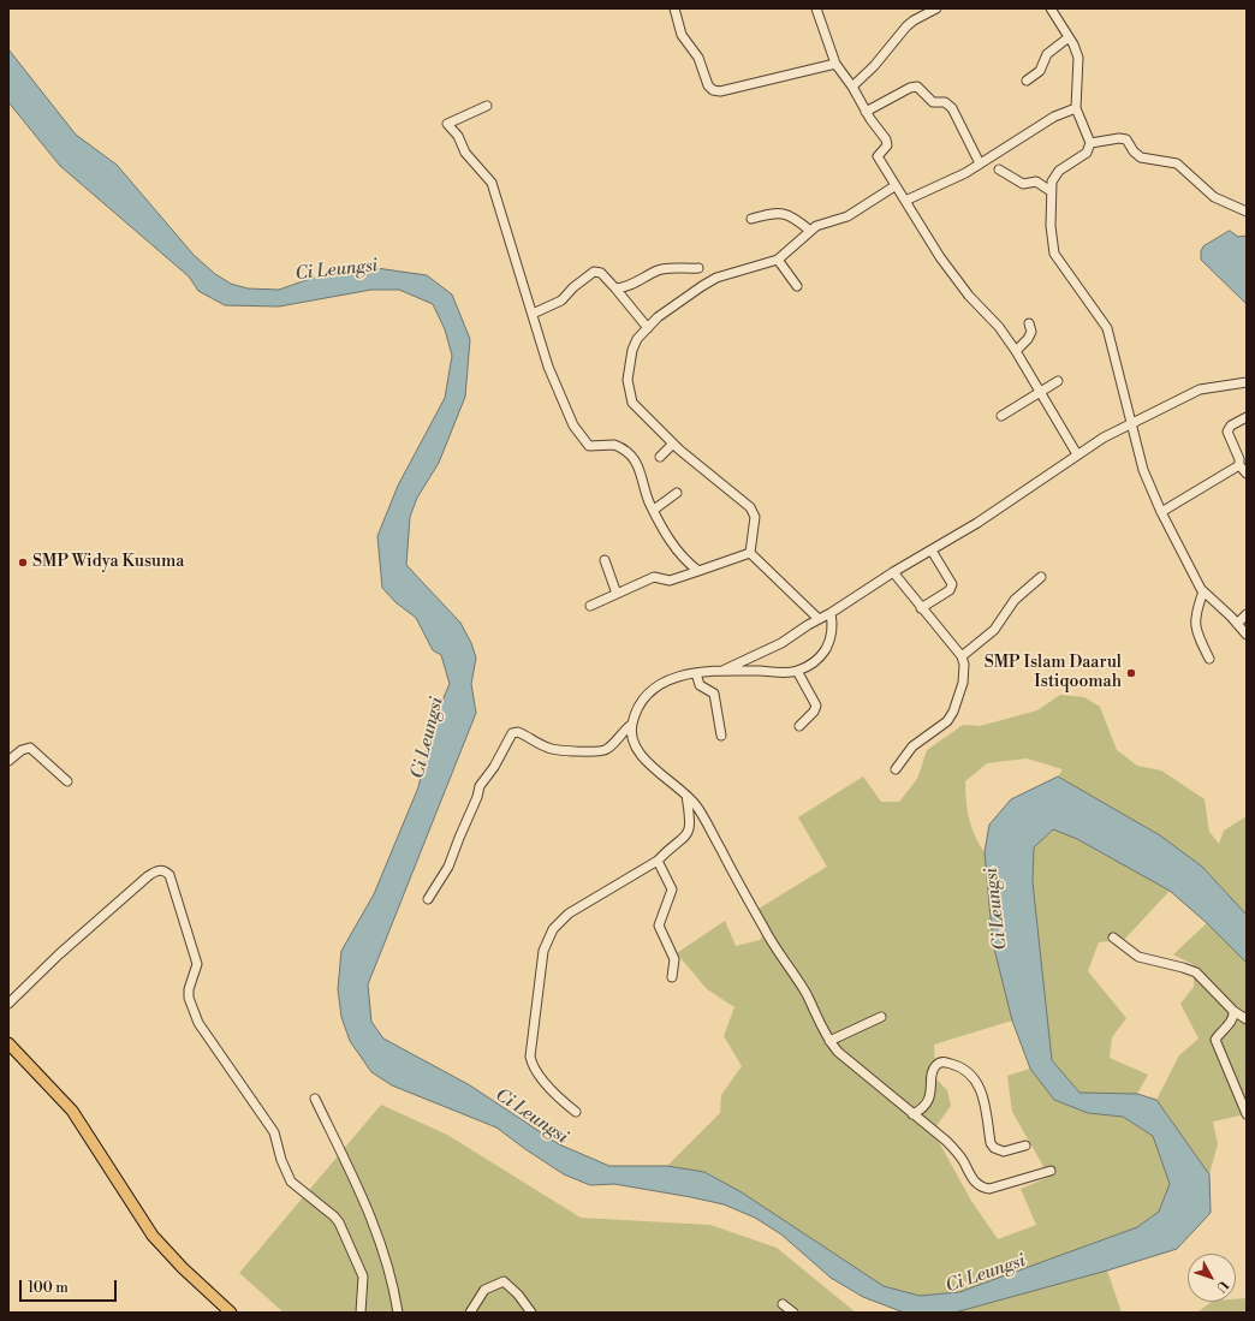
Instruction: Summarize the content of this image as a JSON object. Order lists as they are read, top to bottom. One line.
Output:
{"water":["Ci Leungsi"],"places":["SMP Widya Kusuma","SMP Islam Daarul Istiqoomah"],"scale_bar":"100 m","north":"bottom right"}
